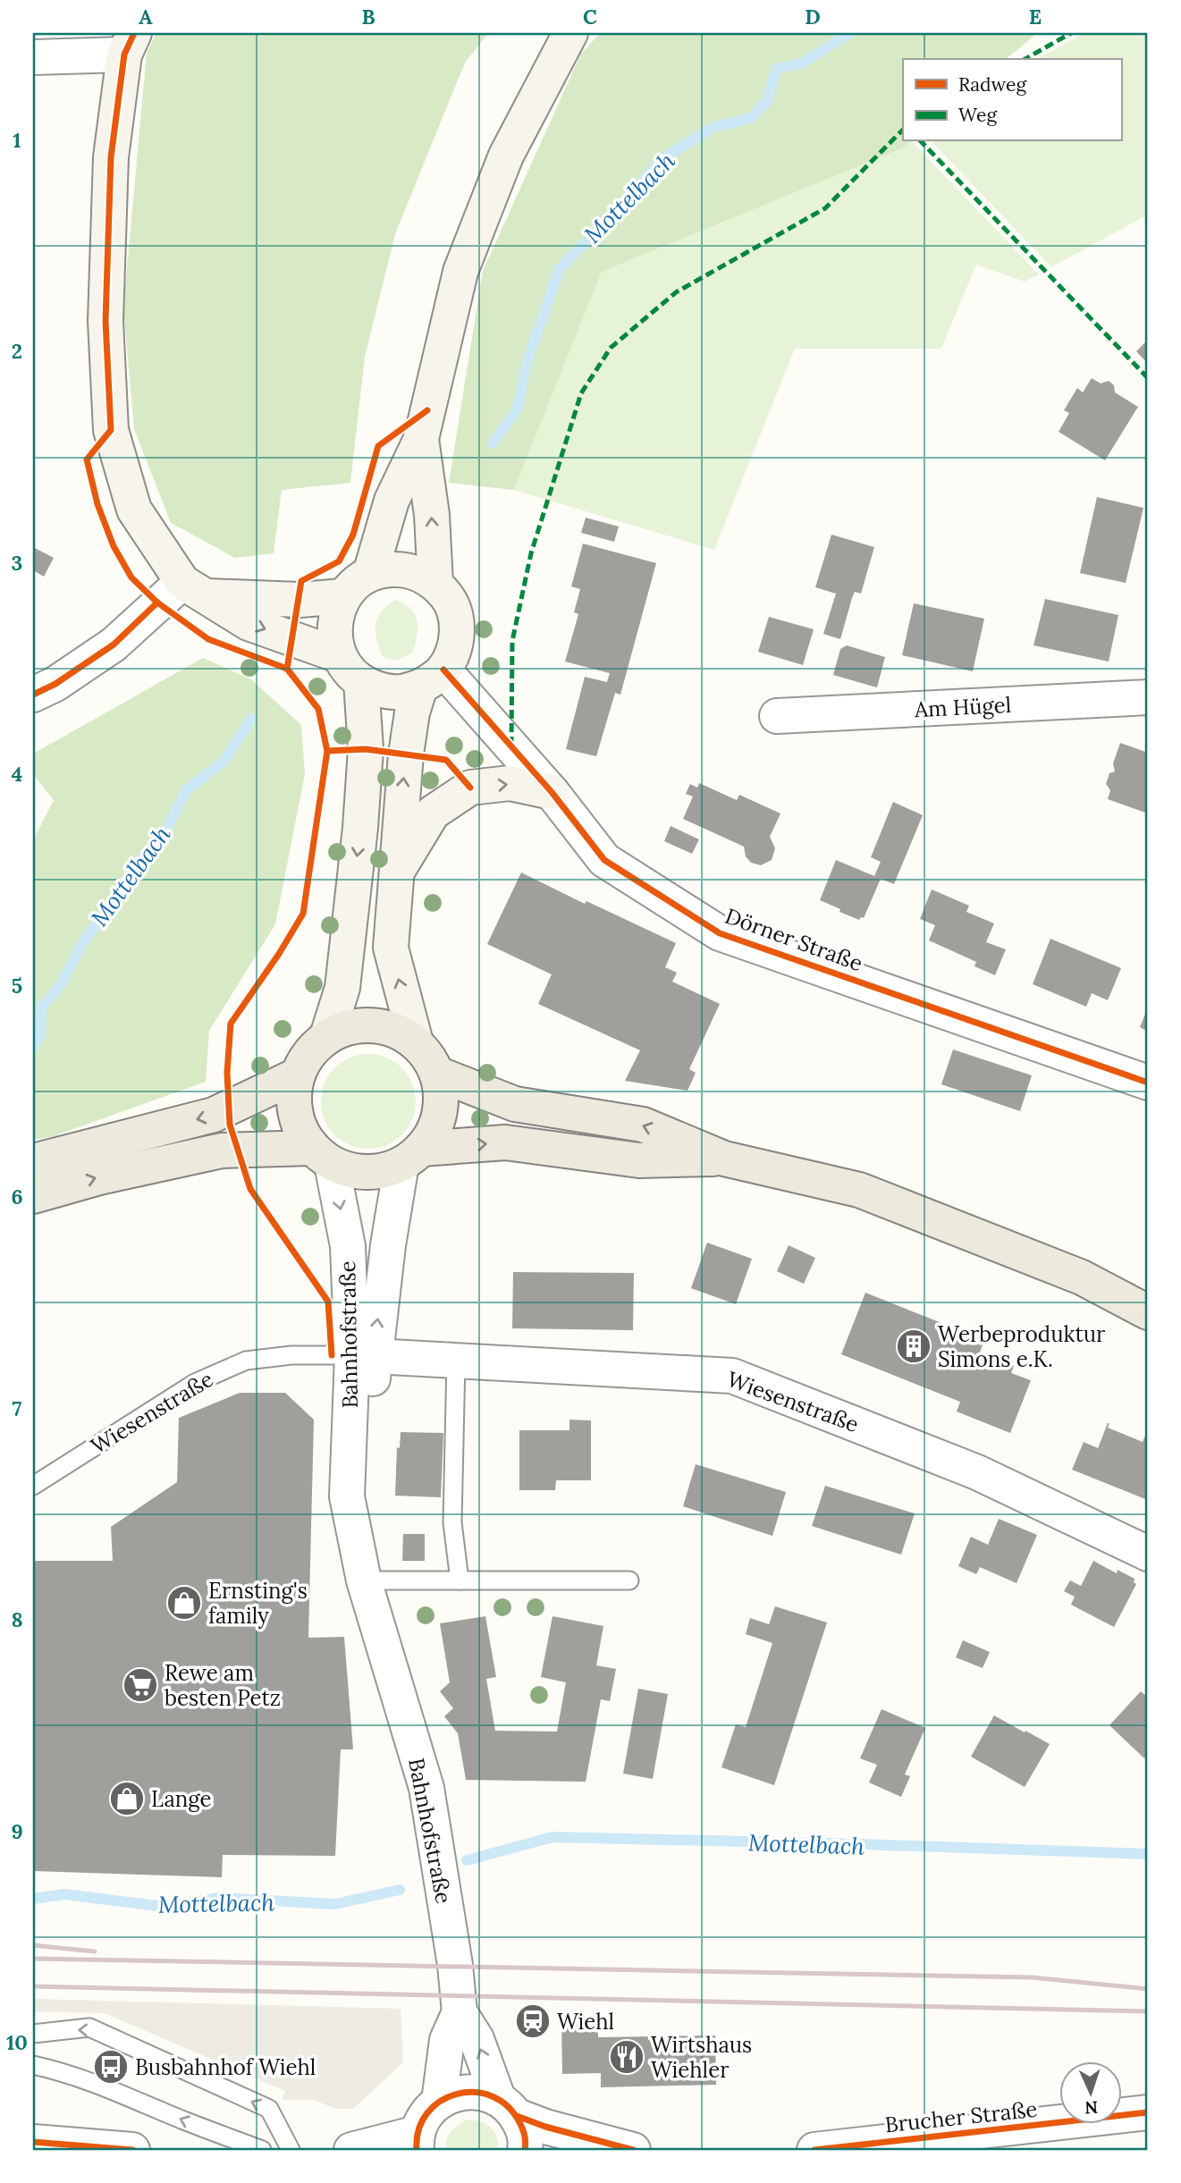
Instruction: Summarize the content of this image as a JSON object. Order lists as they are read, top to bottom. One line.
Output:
{"streets":{"street":["Am Hügel","Dörner Straße","Bahnhofstraße","Wiesenstraße","Brucher Straße"]},"crossings":[["Bahnhofstraße","Wiesenstraße"]],"water":["Mottelbach"],"places":{"building":["Werbeproduktur Simons e.K."],"shop":["Ernsting's family","Lange"],"supermarket":["Rewe am besten Petz"],"station":["Wiehl"],"restaurant":["Wirtshaus Wiehler"],"bus stop":["Busbahnhof Wiehl"]},"legend":["Radweg","Weg"],"north":"bottom","grid":{"columns":["A","B","C","D","E"],"rows":["1","2","3","4","5","6","7","8","9","10"]}}
